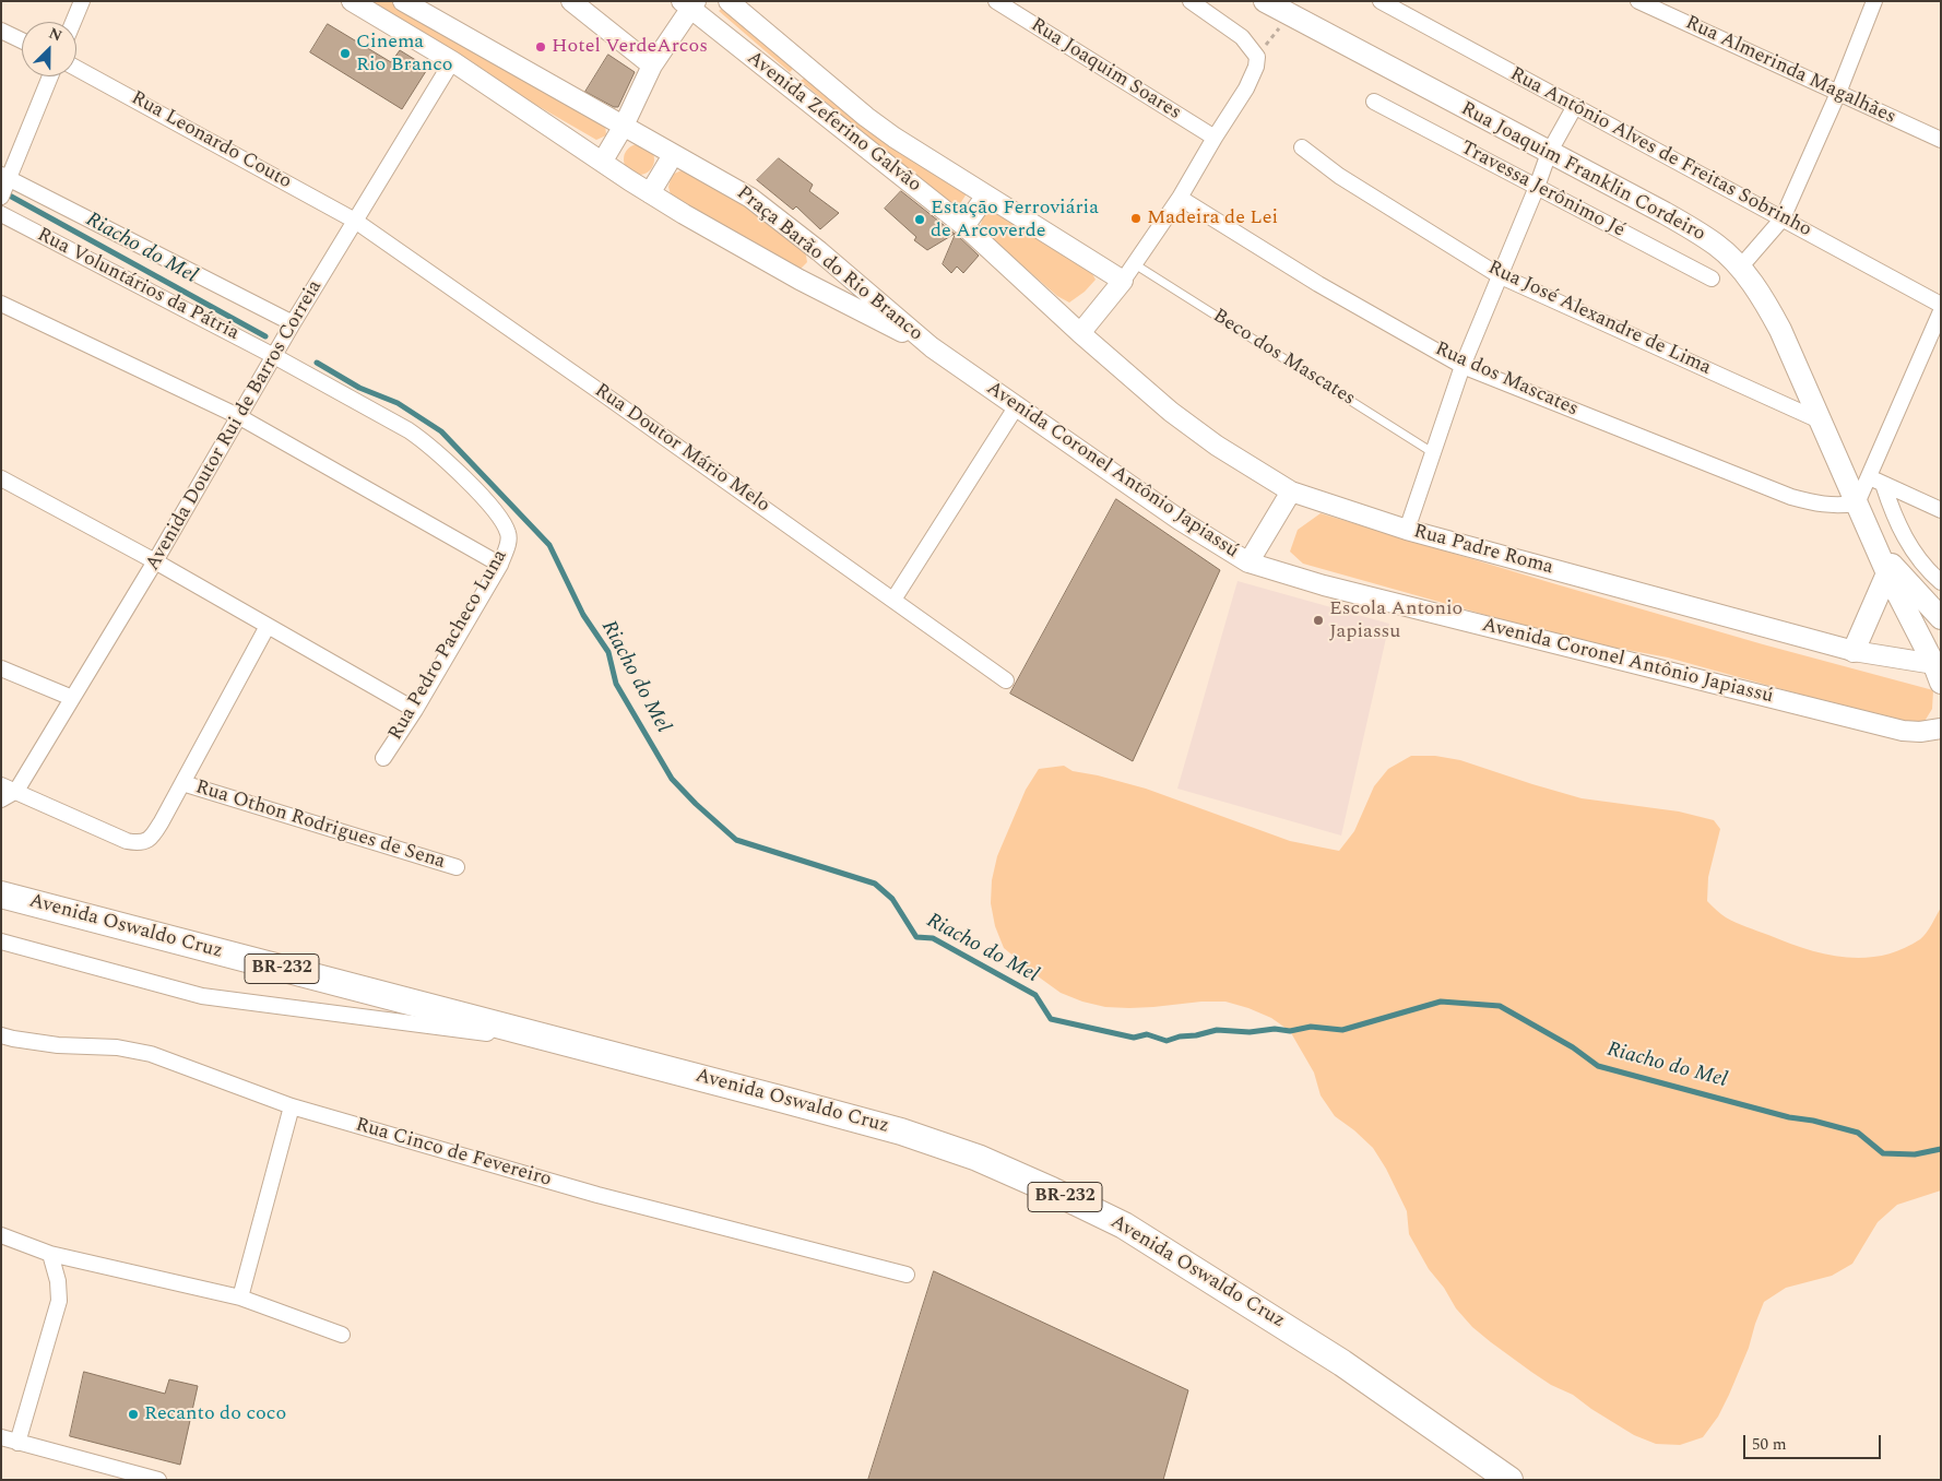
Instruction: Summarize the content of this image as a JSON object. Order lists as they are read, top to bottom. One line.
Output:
{"streets":{"highway":["Avenida Oswaldo Cruz","BR-232"],"main road":["Rua Joaquim Franklin Cordeiro"],"street":["Rua Joaquim Soares","Rua Almerinda Magalhães","Avenida Zeferino Galvão","Rua Leonardo Couto","Rua Antônio Alves de Freitas Sobrinho","Travessa Jerônimo Jé","Praça Barão do Rio Branco","Rua Voluntários da Pátria","Rua José Alexandre de Lima","Rua dos Mascates","Avenida Doutor Rui de Barros Correia","Rua Doutor Mário Melo","Avenida Coronel Antônio Japiassú","Rua Padre Roma","Rua Pedro Pacheco Luna","Rua Othon Rodrigues de Sena","Rua Cinco de Fevereiro"],"lane":["Beco dos Mascates"]},"crossings":[["Avenida Zeferino Galvão","Rua Padre Roma"],["Rua Leonardo Couto","Avenida Doutor Rui de Barros Correia"],["Rua Leonardo Couto","Rua Doutor Mário Melo"],["Rua Joaquim Franklin Cordeiro","Rua José Alexandre de Lima"],["Rua Joaquim Franklin Cordeiro","Rua dos Mascates"],["Rua Joaquim Franklin Cordeiro","Rua Padre Roma"],["Praça Barão do Rio Branco","Avenida Coronel Antônio Japiassú"],["Rua Voluntários da Pátria","Avenida Doutor Rui de Barros Correia"],["Rua Voluntários da Pátria","Rua Pedro Pacheco Luna"],["Avenida Doutor Rui de Barros Correia","Rua Doutor Mário Melo"],["Avenida Doutor Rui de Barros Correia","Rua Pedro Pacheco Luna"]],"water":["Riacho do Mel"],"places":["Hotel VerdeArcos","Cinema Rio Branco","Madeira de Lei","Estação Ferroviária de Arcoverde","Escola Antonio Japiassu","Recanto do coco"],"scale_bar":"50 m","north":"top right"}
